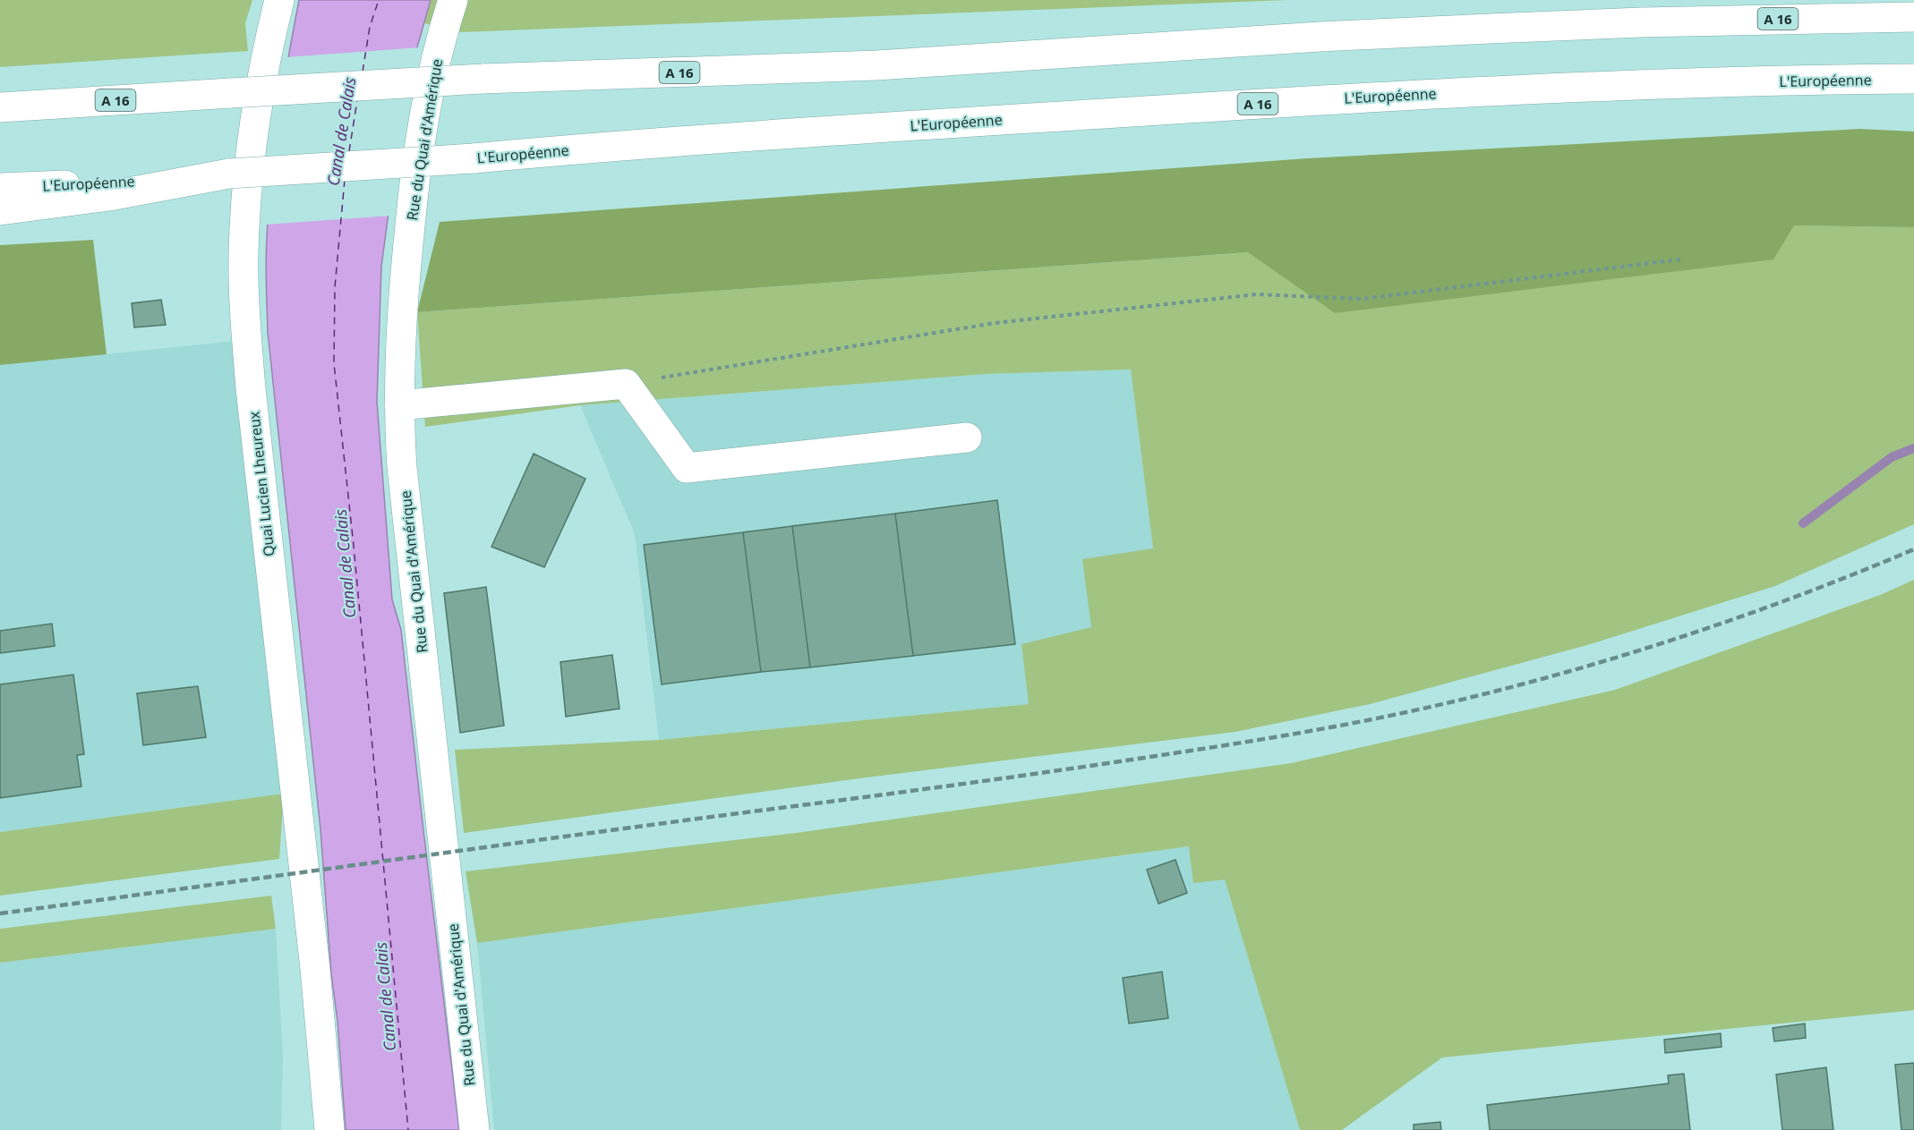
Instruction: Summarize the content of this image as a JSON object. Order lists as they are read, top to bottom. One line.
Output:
{"streets":{"main road":["A 16","L'Européenne","Rue du Quai d'Amérique","Quai Lucien Lheureux"]},"water":["Canal de Calais"]}
